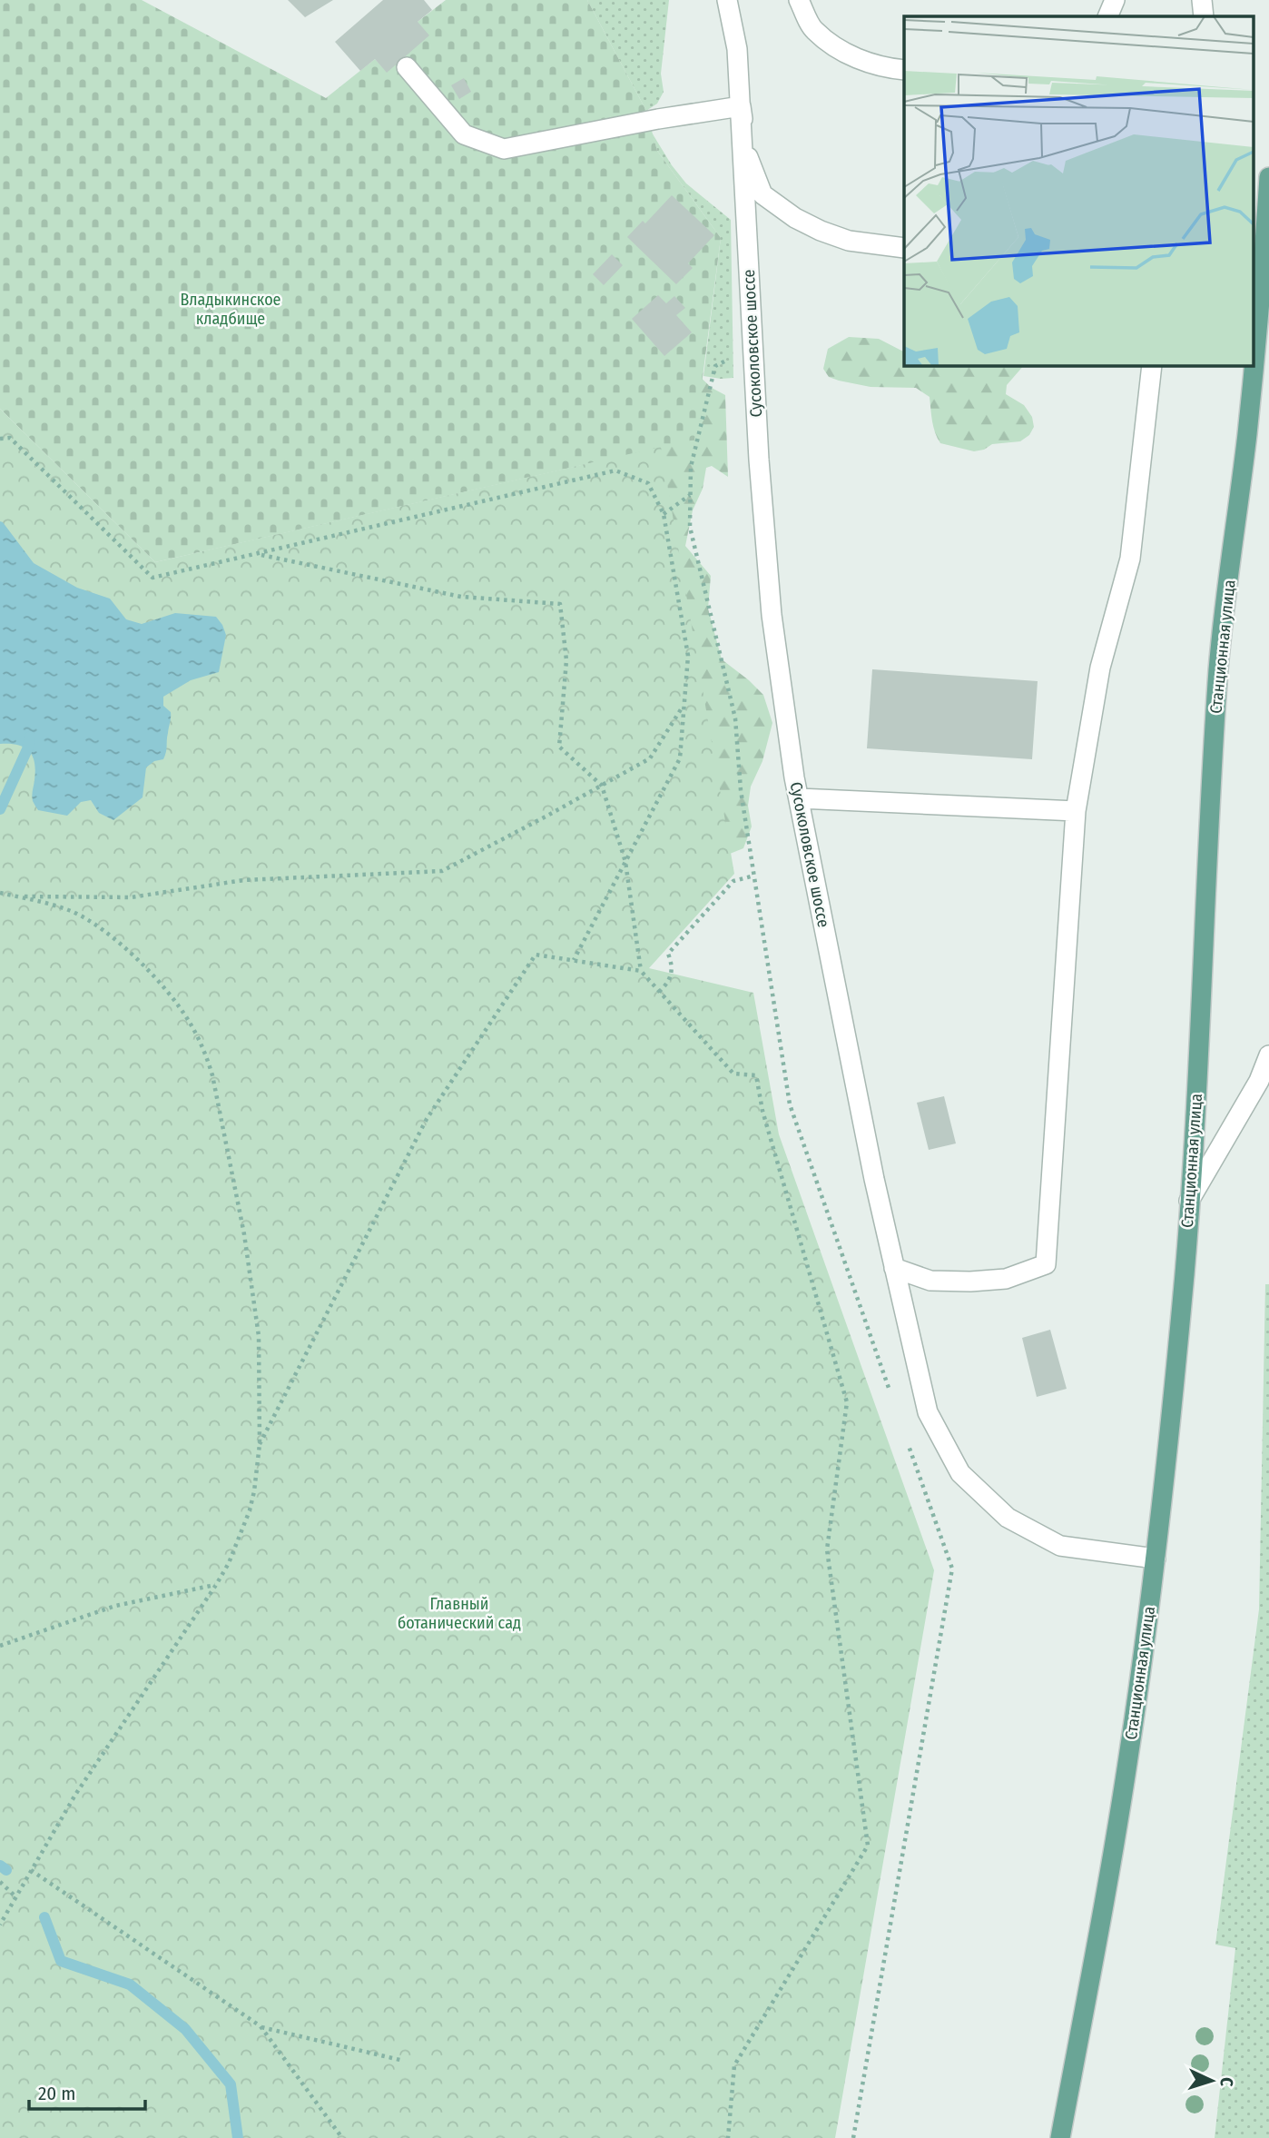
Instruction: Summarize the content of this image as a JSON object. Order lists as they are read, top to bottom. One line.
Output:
{"streets":{"main road":["Станционная улица"],"street":["Сусоколовское шоссе"]},"crossings":[["Сусоколовское шоссе","Станционная улица"]],"parks":["Владыкинское кладбище","Главный ботанический сад"],"scale_bar":"20 m","north":"right"}
